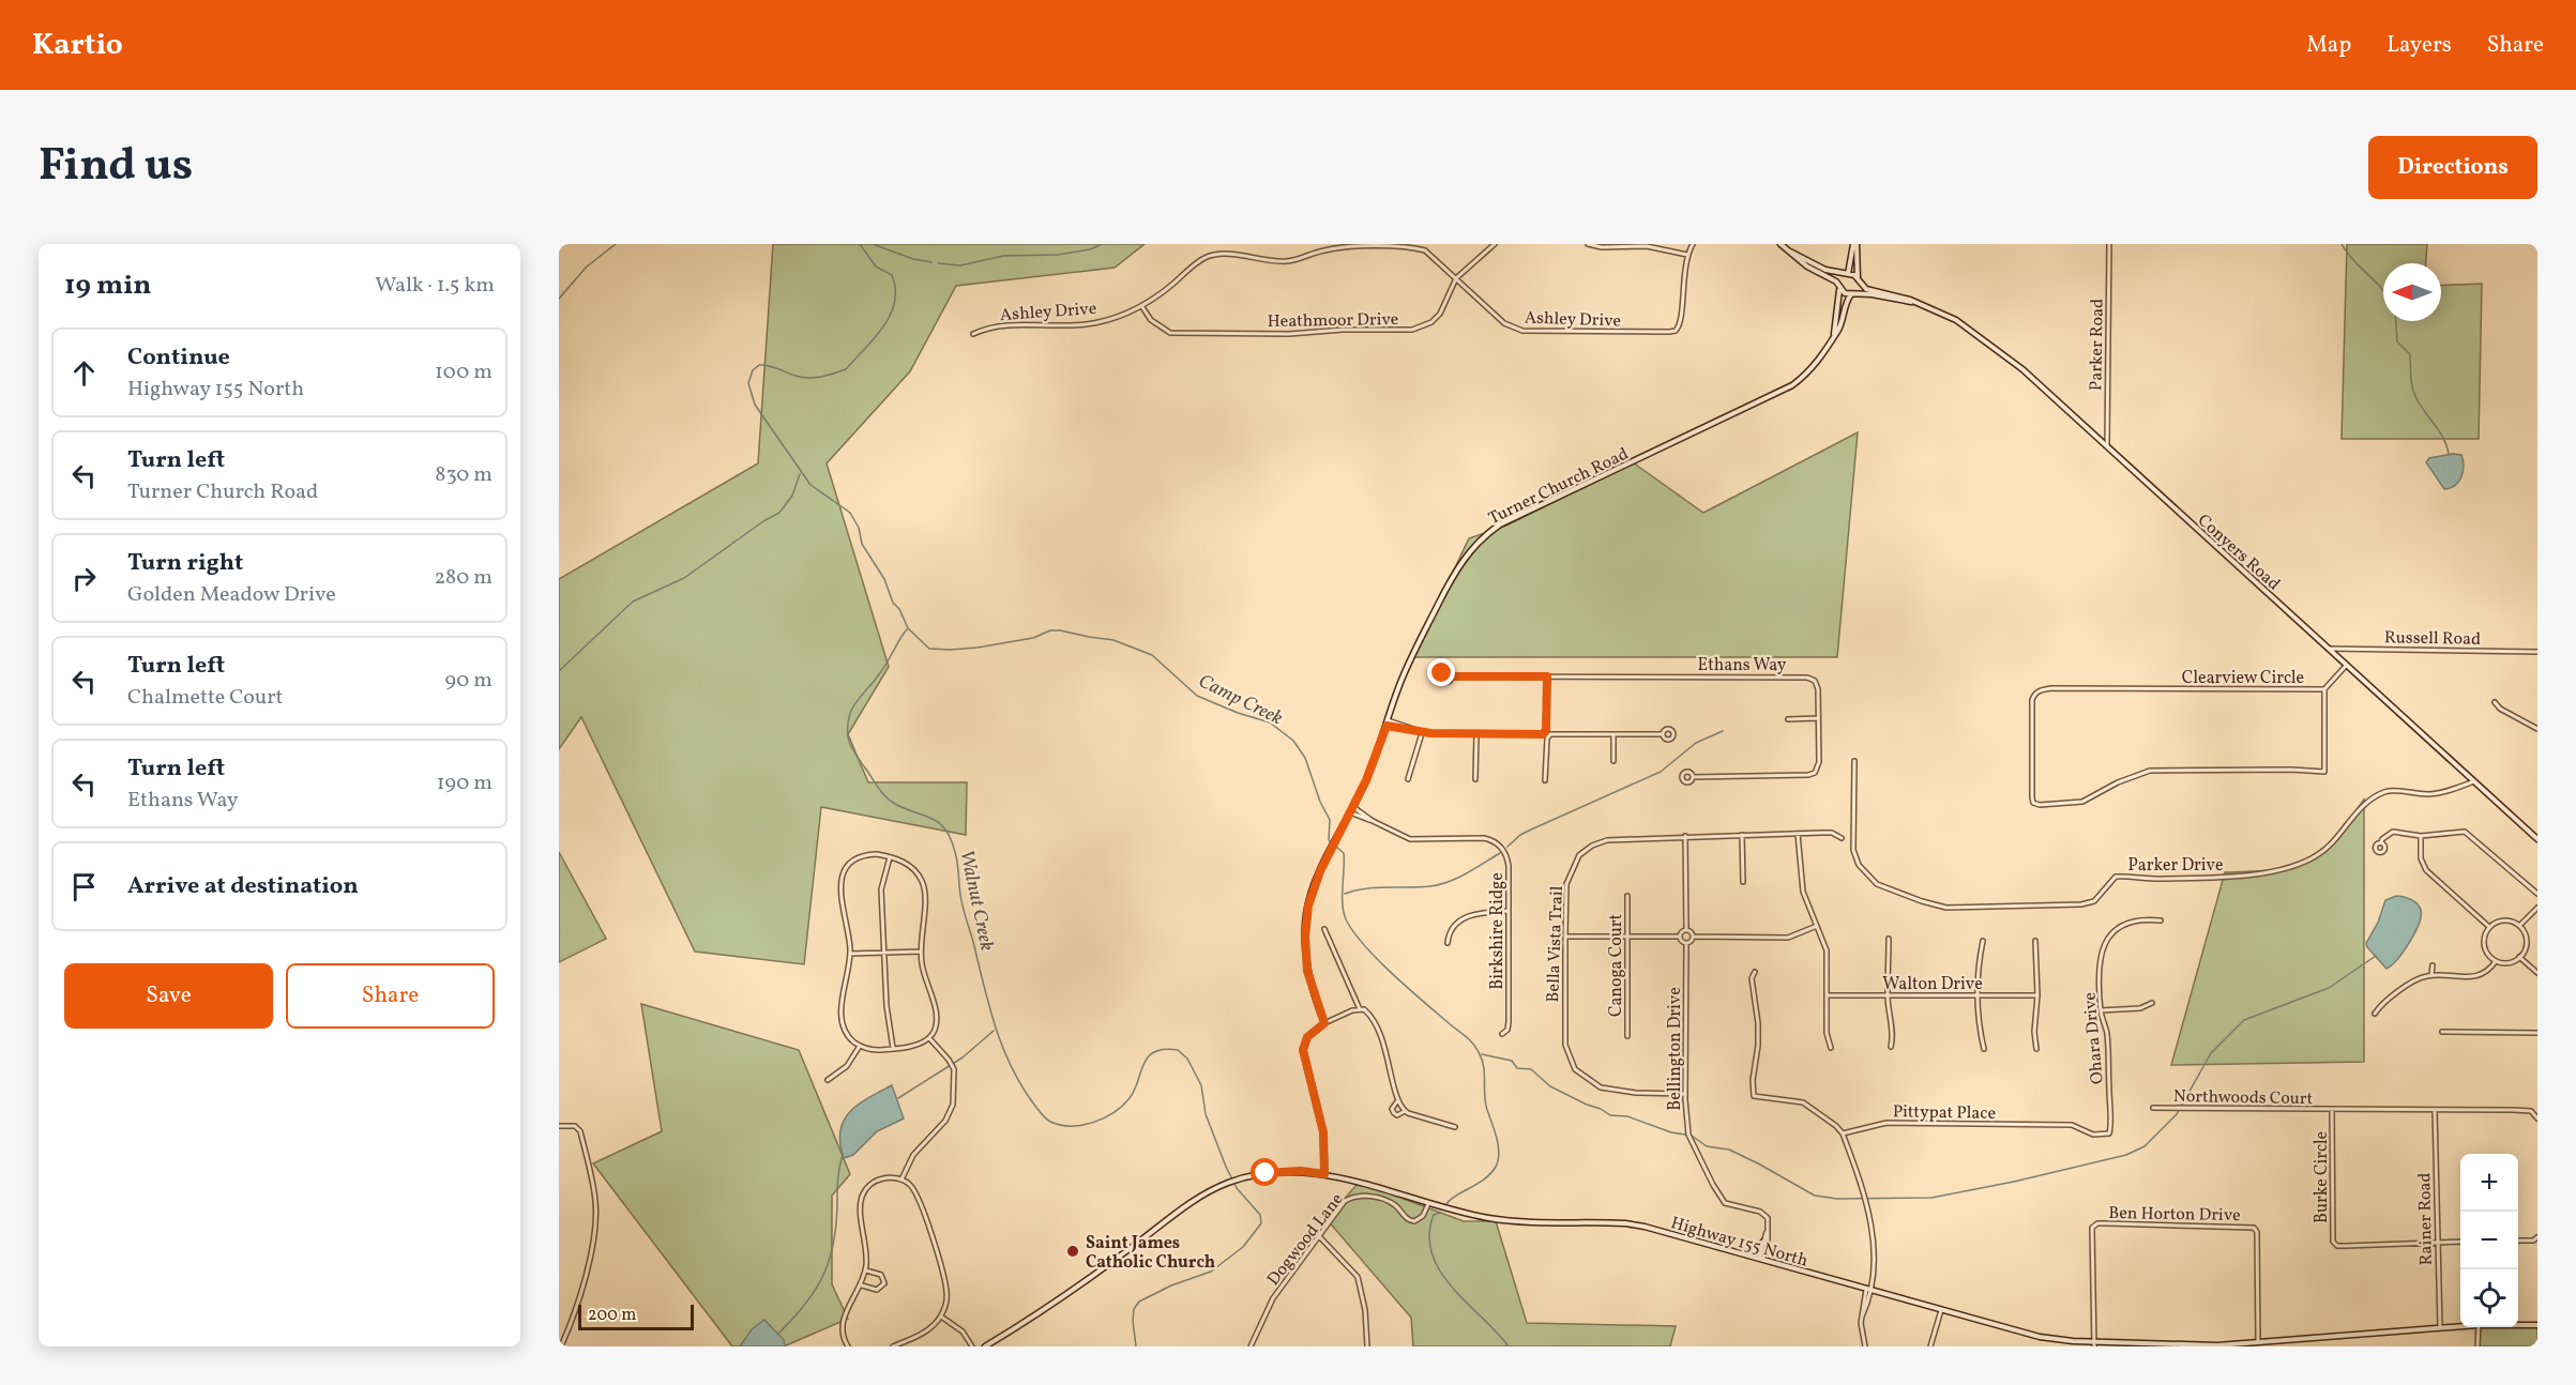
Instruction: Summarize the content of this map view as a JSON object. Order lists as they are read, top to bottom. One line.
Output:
{"streets":{"main road":["Turner Church Road","Conyers Road","Highway 155 North"],"street":["Ashley Drive","Heathmoor Drive","Parker Road","Russell Road","Ethans Way","Clearview Circle","Parker Drive","Birkshire Ridge","Bella Vista Trail","Canoga Court","Walton Drive","Ohara Drive","Bellington Drive","Northwoods Court","Pittypat Place","Burke Circle","Ben Horton Drive","Rainer Road","Dogwood Lane"]},"crossings":[["Ashley Drive","Heathmoor Drive"],["Parker Road","Conyers Road"],["Turner Church Road","Conyers Road"],["Turner Church Road","Birkshire Ridge"],["Conyers Road","Russell Road"],["Conyers Road","Parker Drive"],["Bella Vista Trail","Bellington Drive"],["Ohara Drive","Pittypat Place"],["Northwoods Court","Burke Circle"],["Burke Circle","Rainer Road"],["Ben Horton Drive","Highway 155 North"],["Rainer Road","Highway 155 North"],["Dogwood Lane","Highway 155 North"]],"water":["Camp Creek","Walnut Creek"],"places":["Saint James Catholic Church"],"scale_bar":"200 m","north":"left","page":{"header":"Kartio","nav":["Map","Layers","Share"],"title":"Find us","buttons":["Directions",["Save","Share"]],"heading":["19 min","Walk · 1.5 km"],"list":[["Continue","Highway 155 North","100 m"],["Turn left","Turner Church Road","830 m"],["Turn right","Golden Meadow Drive","280 m"],["Turn left","Chalmette Court","90 m"],["Turn left","Ethans Way","190 m"],"Arrive at destination"],"map_buttons":["+","−"],"scale":"200 m"}}
